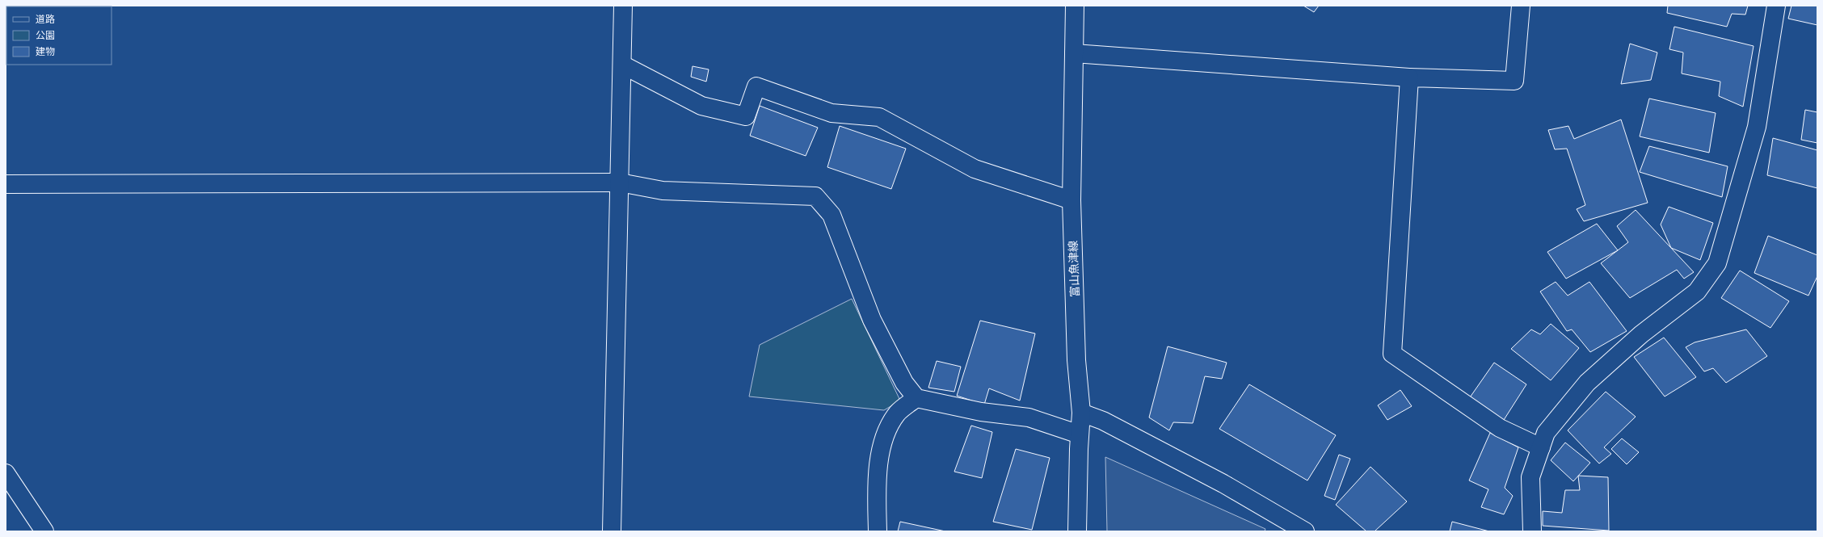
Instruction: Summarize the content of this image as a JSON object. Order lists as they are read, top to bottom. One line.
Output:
{"streets":{"street":["富山魚津線"]},"legend":["道路","公園","建物"]}
